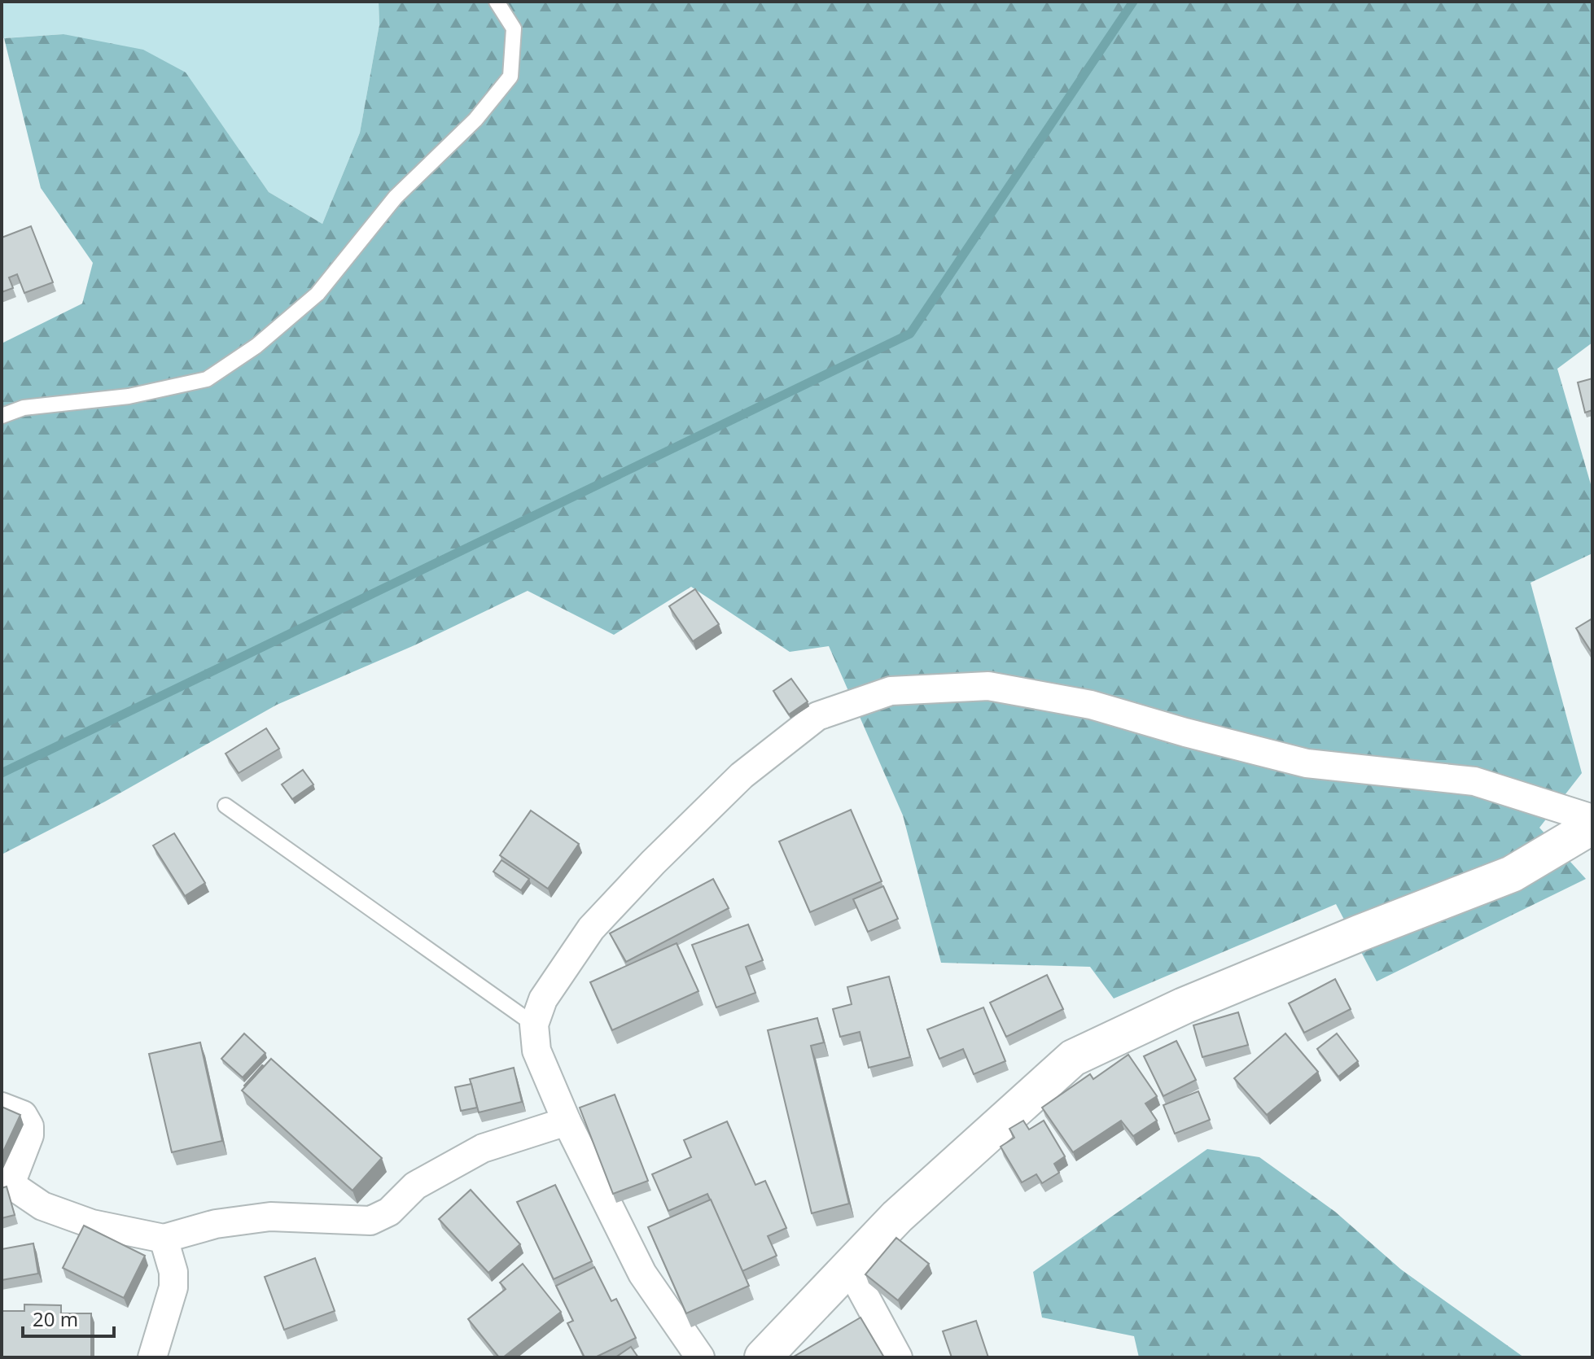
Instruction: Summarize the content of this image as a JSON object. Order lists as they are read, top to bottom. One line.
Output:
{"scale_bar":"20 m"}
